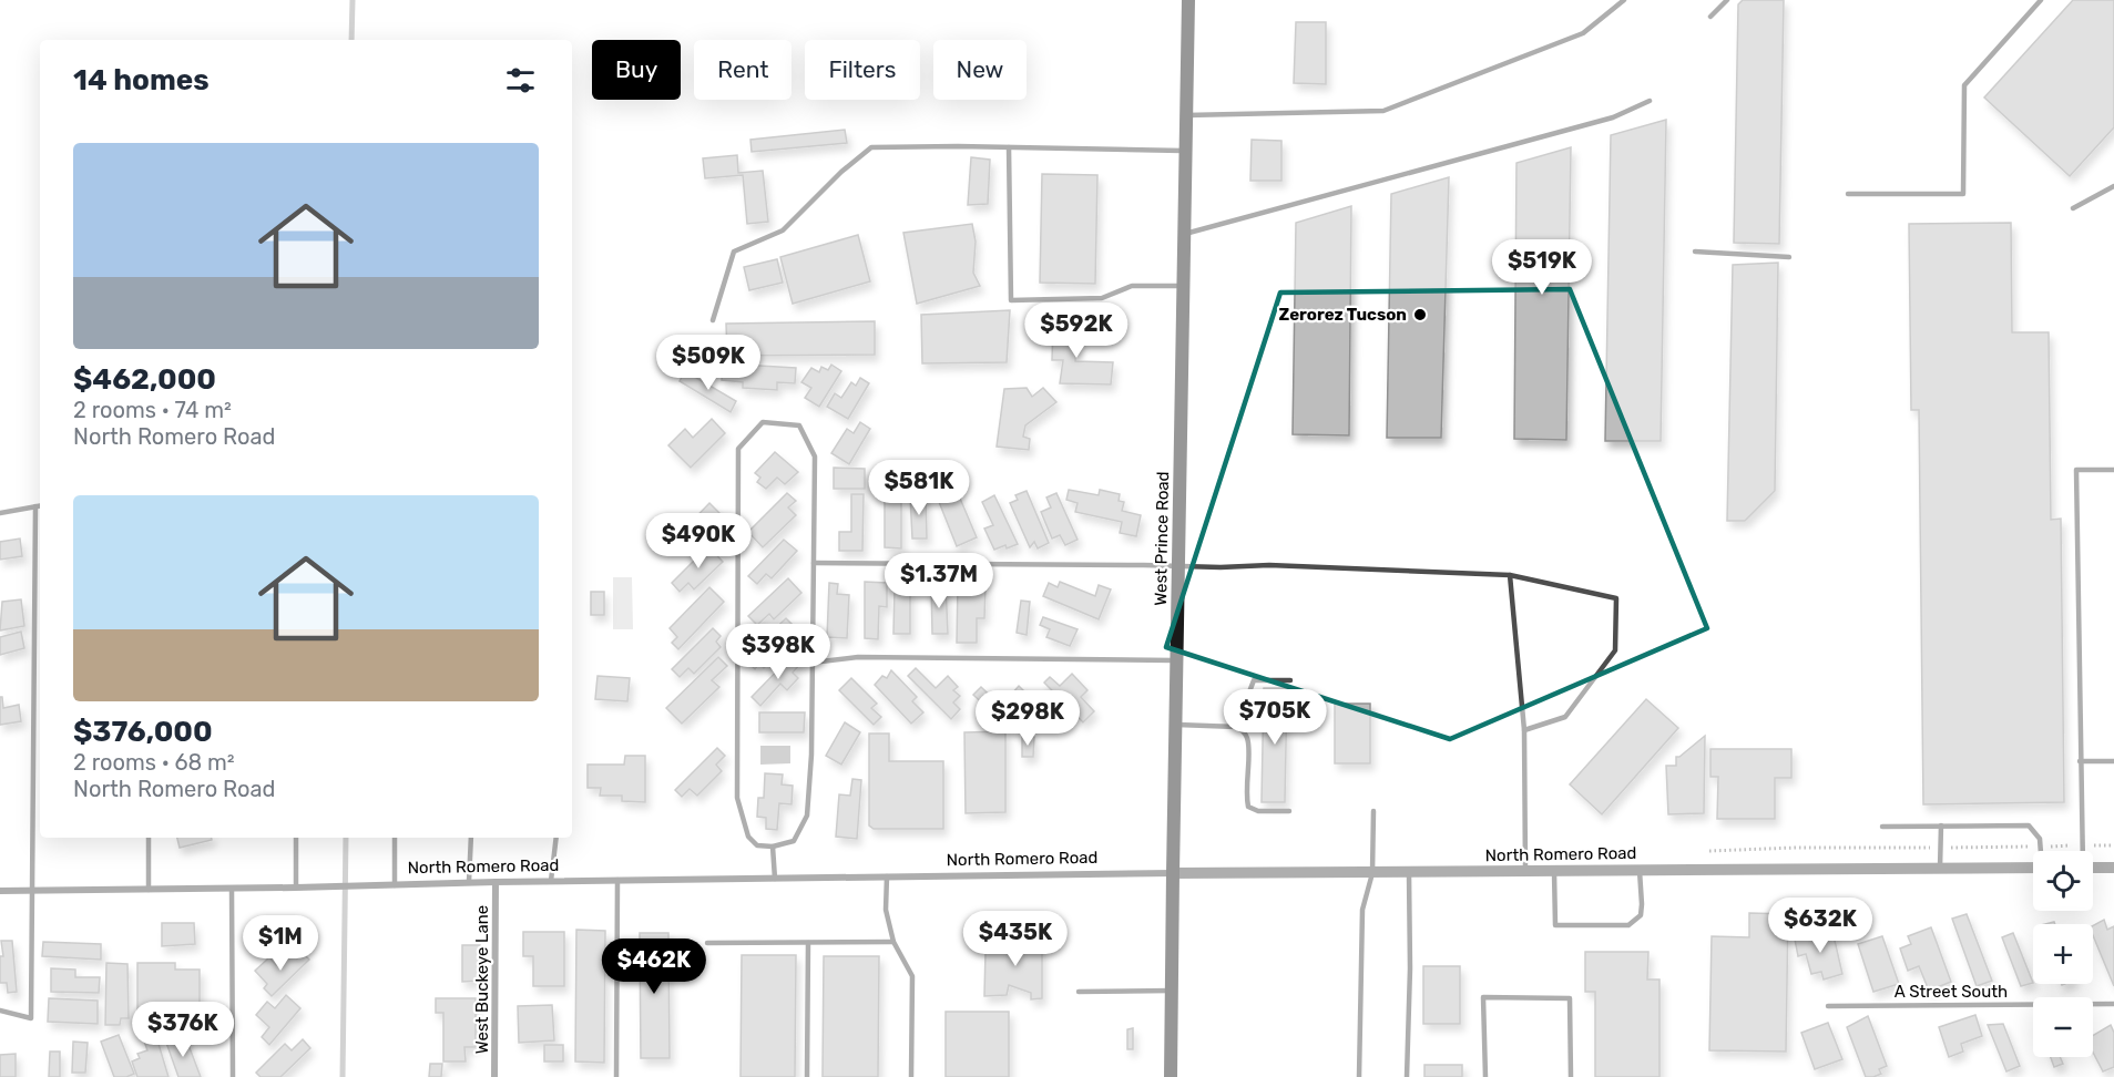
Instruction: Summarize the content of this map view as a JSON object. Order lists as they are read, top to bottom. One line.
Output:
{"streets":{"main road":["West Prince Road"],"street":["North Romero Road","West Buckeye Lane"],"lane":["A Street South"]},"crossings":[["West Prince Road","North Romero Road"],["North Romero Road","West Buckeye Lane"]],"places":["Zerorez Tucson"],"page":{"chip":["Buy","Rent","Filters","New"],"heading":"14 homes","list":[{"name":"$462,000","note":"2 rooms · 74 m² · North Romero Road"},{"name":"$376,000","note":"2 rooms · 68 m² · North Romero Road"}],"price":["$519K","$592K","$509K","$581K","$490K","$1.37M","$398K","$705K","$298K","$632K","$435K","$1M","$462K","$376K"],"map_buttons":["+","−"]}}
